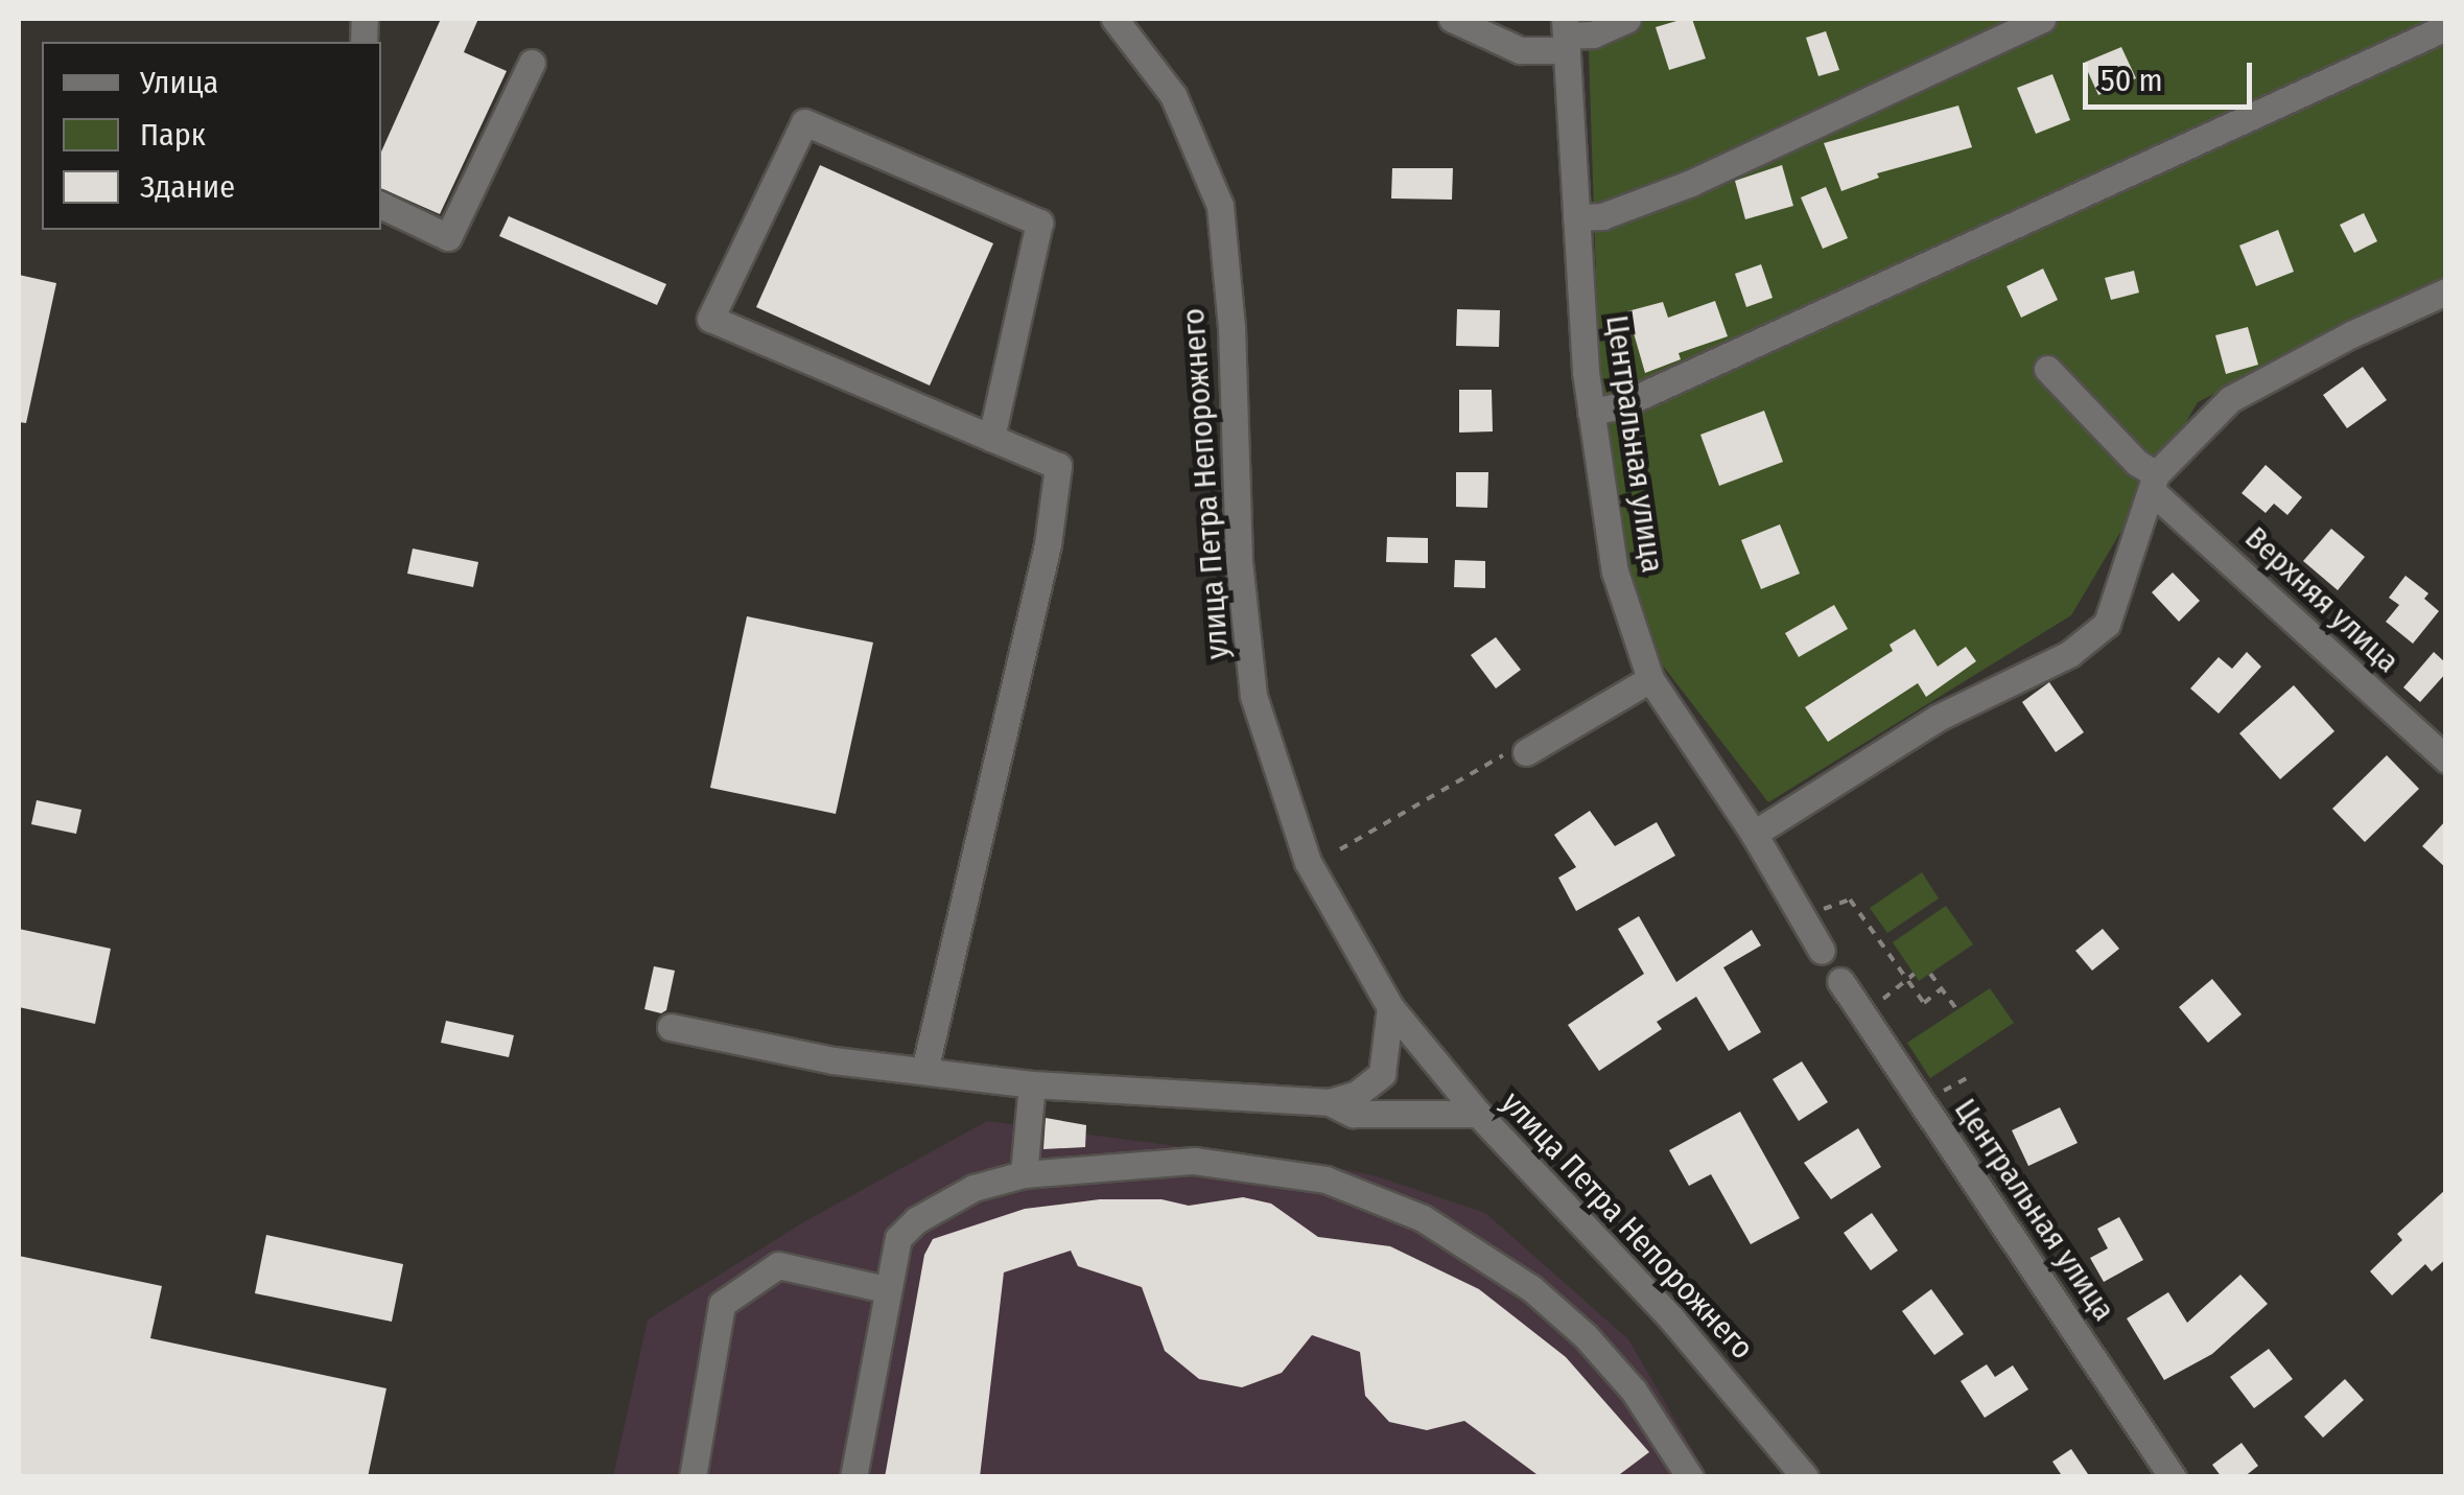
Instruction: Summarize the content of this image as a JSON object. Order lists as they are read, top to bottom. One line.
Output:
{"streets":{"street":["Центральная улица","улица Петра Непорожнего","Верхняя улица"]},"legend":["Улица","Парк","Здание"],"scale_bar":"50 m"}
